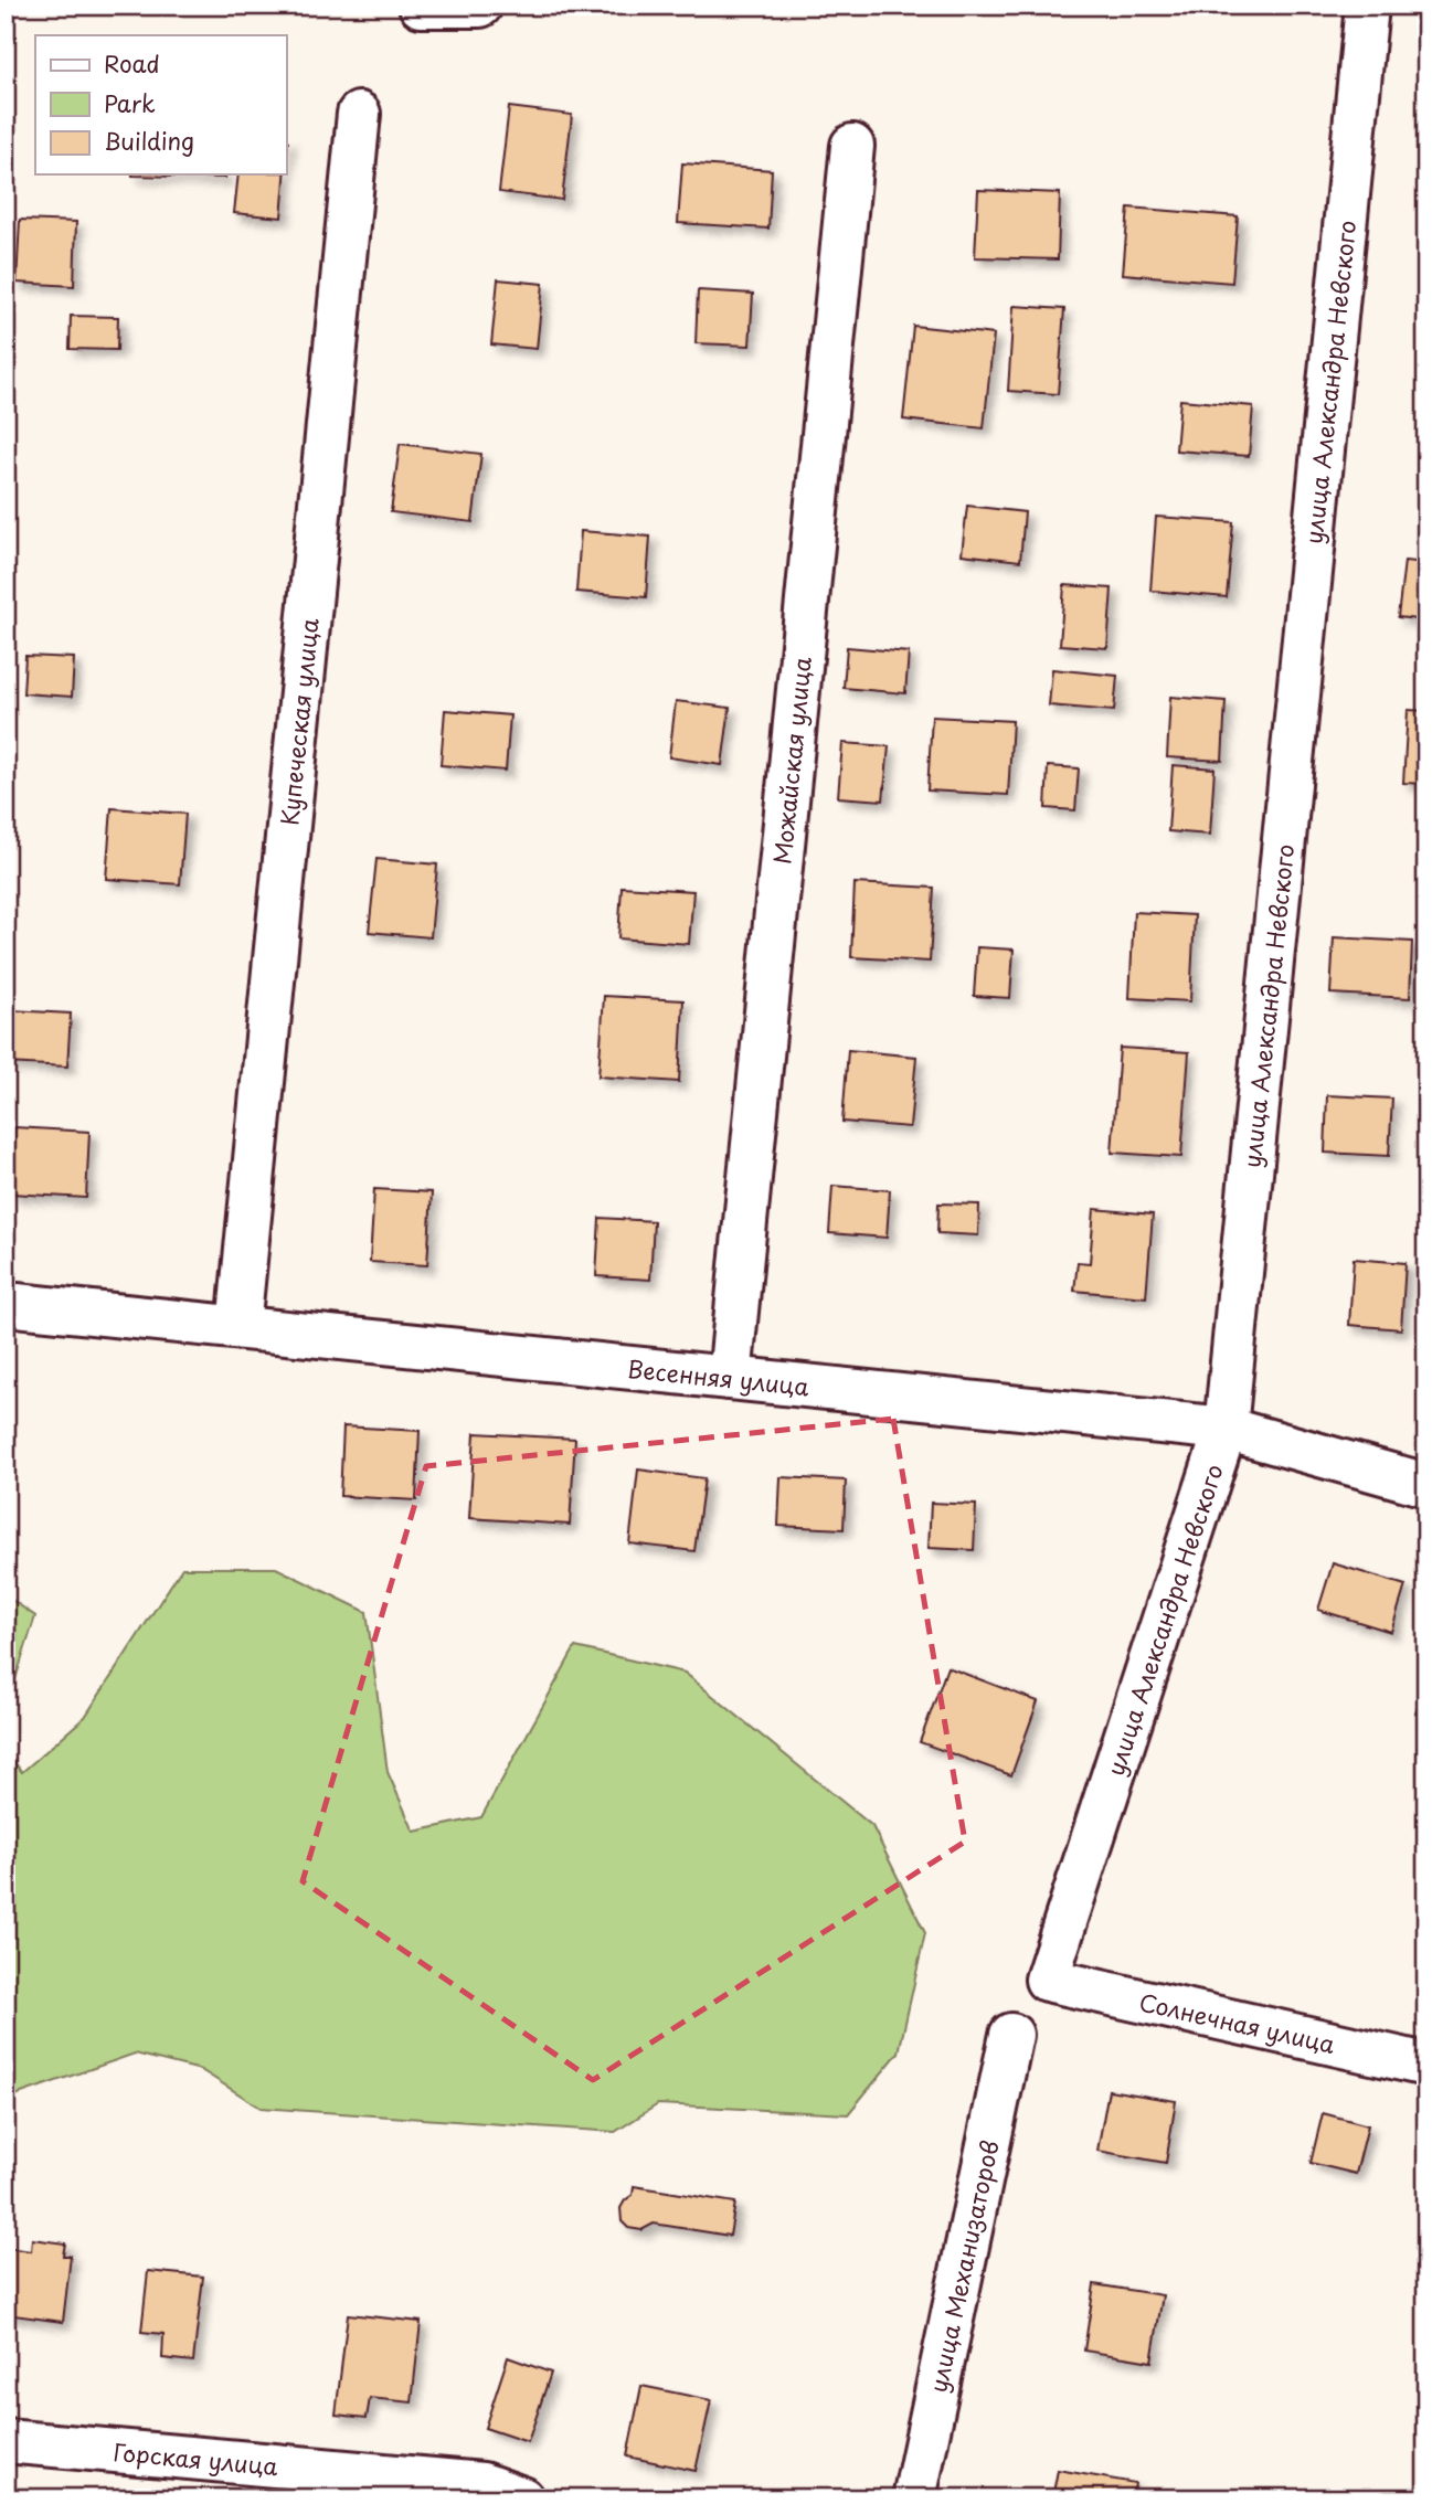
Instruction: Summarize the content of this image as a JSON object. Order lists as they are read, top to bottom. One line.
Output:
{"streets":{"street":["улица Александра Невского","Купеческая улица","Можайская улица","Весенняя улица","Солнечная улица","улица Механизаторов","Горская улица"]},"crossings":[["улица Александра Невского","Весенняя улица"],["улица Александра Невского","Солнечная улица"],["Купеческая улица","Весенняя улица"],["Можайская улица","Весенняя улица"]],"legend":["Road","Park","Building"]}
